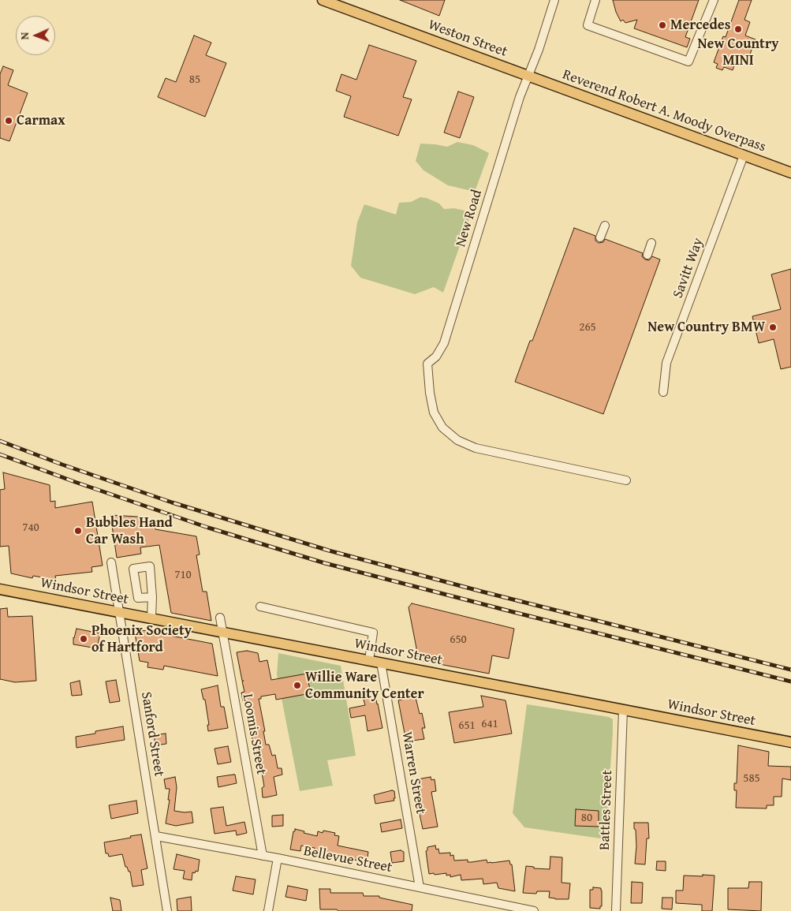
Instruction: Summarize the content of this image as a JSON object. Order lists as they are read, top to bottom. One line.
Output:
{"streets":{"main road":["Weston Street","Reverend Robert A. Moody Overpass","Windsor Street"],"street":["New Road","Savitt Way","Sanford Street","Loomis Street","Warren Street","Battles Street","Bellevue Street"]},"crossings":[["Weston Street","Reverend Robert A. Moody Overpass"],["Weston Street","New Road"],["Reverend Robert A. Moody Overpass","New Road"],["Reverend Robert A. Moody Overpass","Savitt Way"],["Windsor Street","Sanford Street"],["Windsor Street","Loomis Street"],["Windsor Street","Warren Street"],["Windsor Street","Battles Street"],["Sanford Street","Bellevue Street"],["Loomis Street","Bellevue Street"],["Warren Street","Bellevue Street"]],"places":["Mercedes","New Country MINI","Carmax","New Country BMW","Bubbles Hand Car Wash","Phoenix Society of Hartford","Willie Ware Community Center"],"house_numbers":["85","265","740","710","650","641","651","585","80"],"north":"left"}
